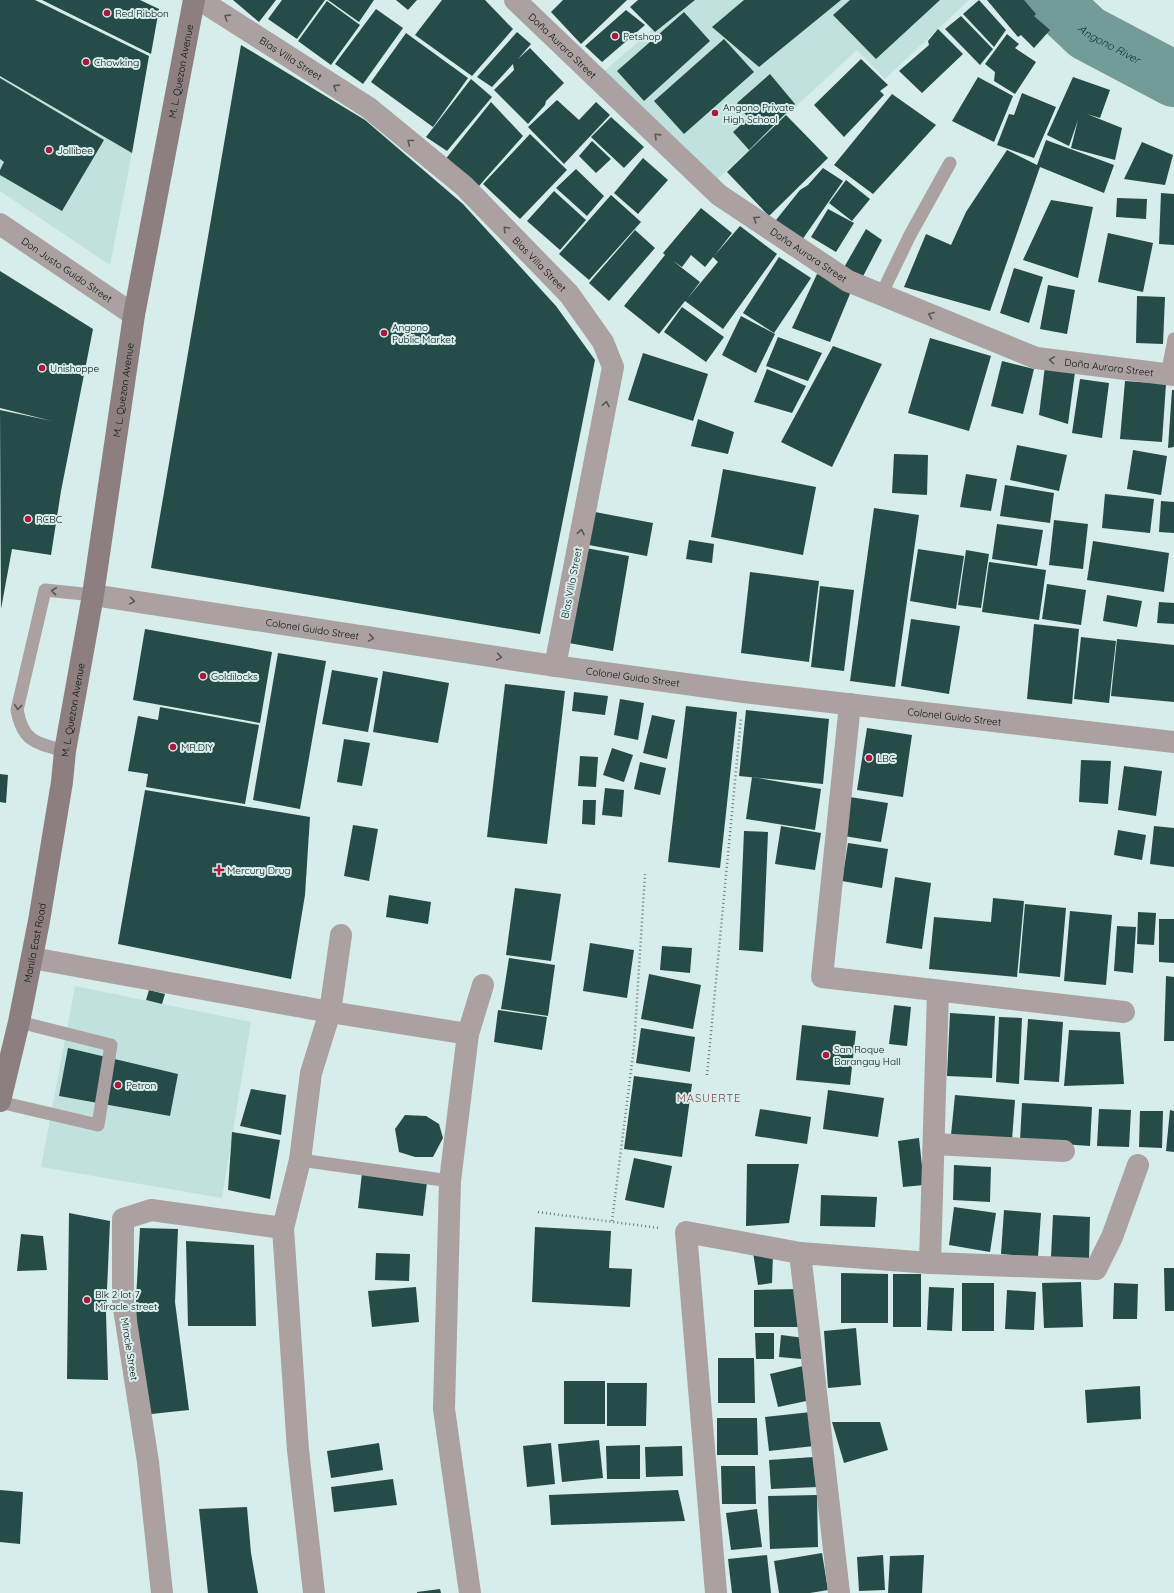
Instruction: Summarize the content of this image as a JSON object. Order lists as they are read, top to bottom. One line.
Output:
{"streets":{"main road":["M. L. Quezon Avenue","Manila East Road"],"street":["Doña Aurora Street","Blas Villa Street","Don Justo Guido Street","Colonel Guido Street","Miracle Street"]},"crossings":[["Blas Villa Street","Colonel Guido Street"],["M. L. Quezon Avenue","Don Justo Guido Street"],["M. L. Quezon Avenue","Colonel Guido Street"],["M. L. Quezon Avenue","Manila East Road"]],"one_way":["Doña Aurora Street","Blas Villa Street","Colonel Guido Street"],"districts":["MASUERTE"],"water":["Angono River"],"places":{"other":["Red Ribbon","Petshop","Chowking","Angono Private High School","Jollibee","Angono Public Market","Unishoppe","RCBC","Goldilocks","MR.DIY","LBC","San Roque Barangay Hall","Petron","Blk 2 lot 7 Miracle street"],"health":["Mercury Drug"]}}
